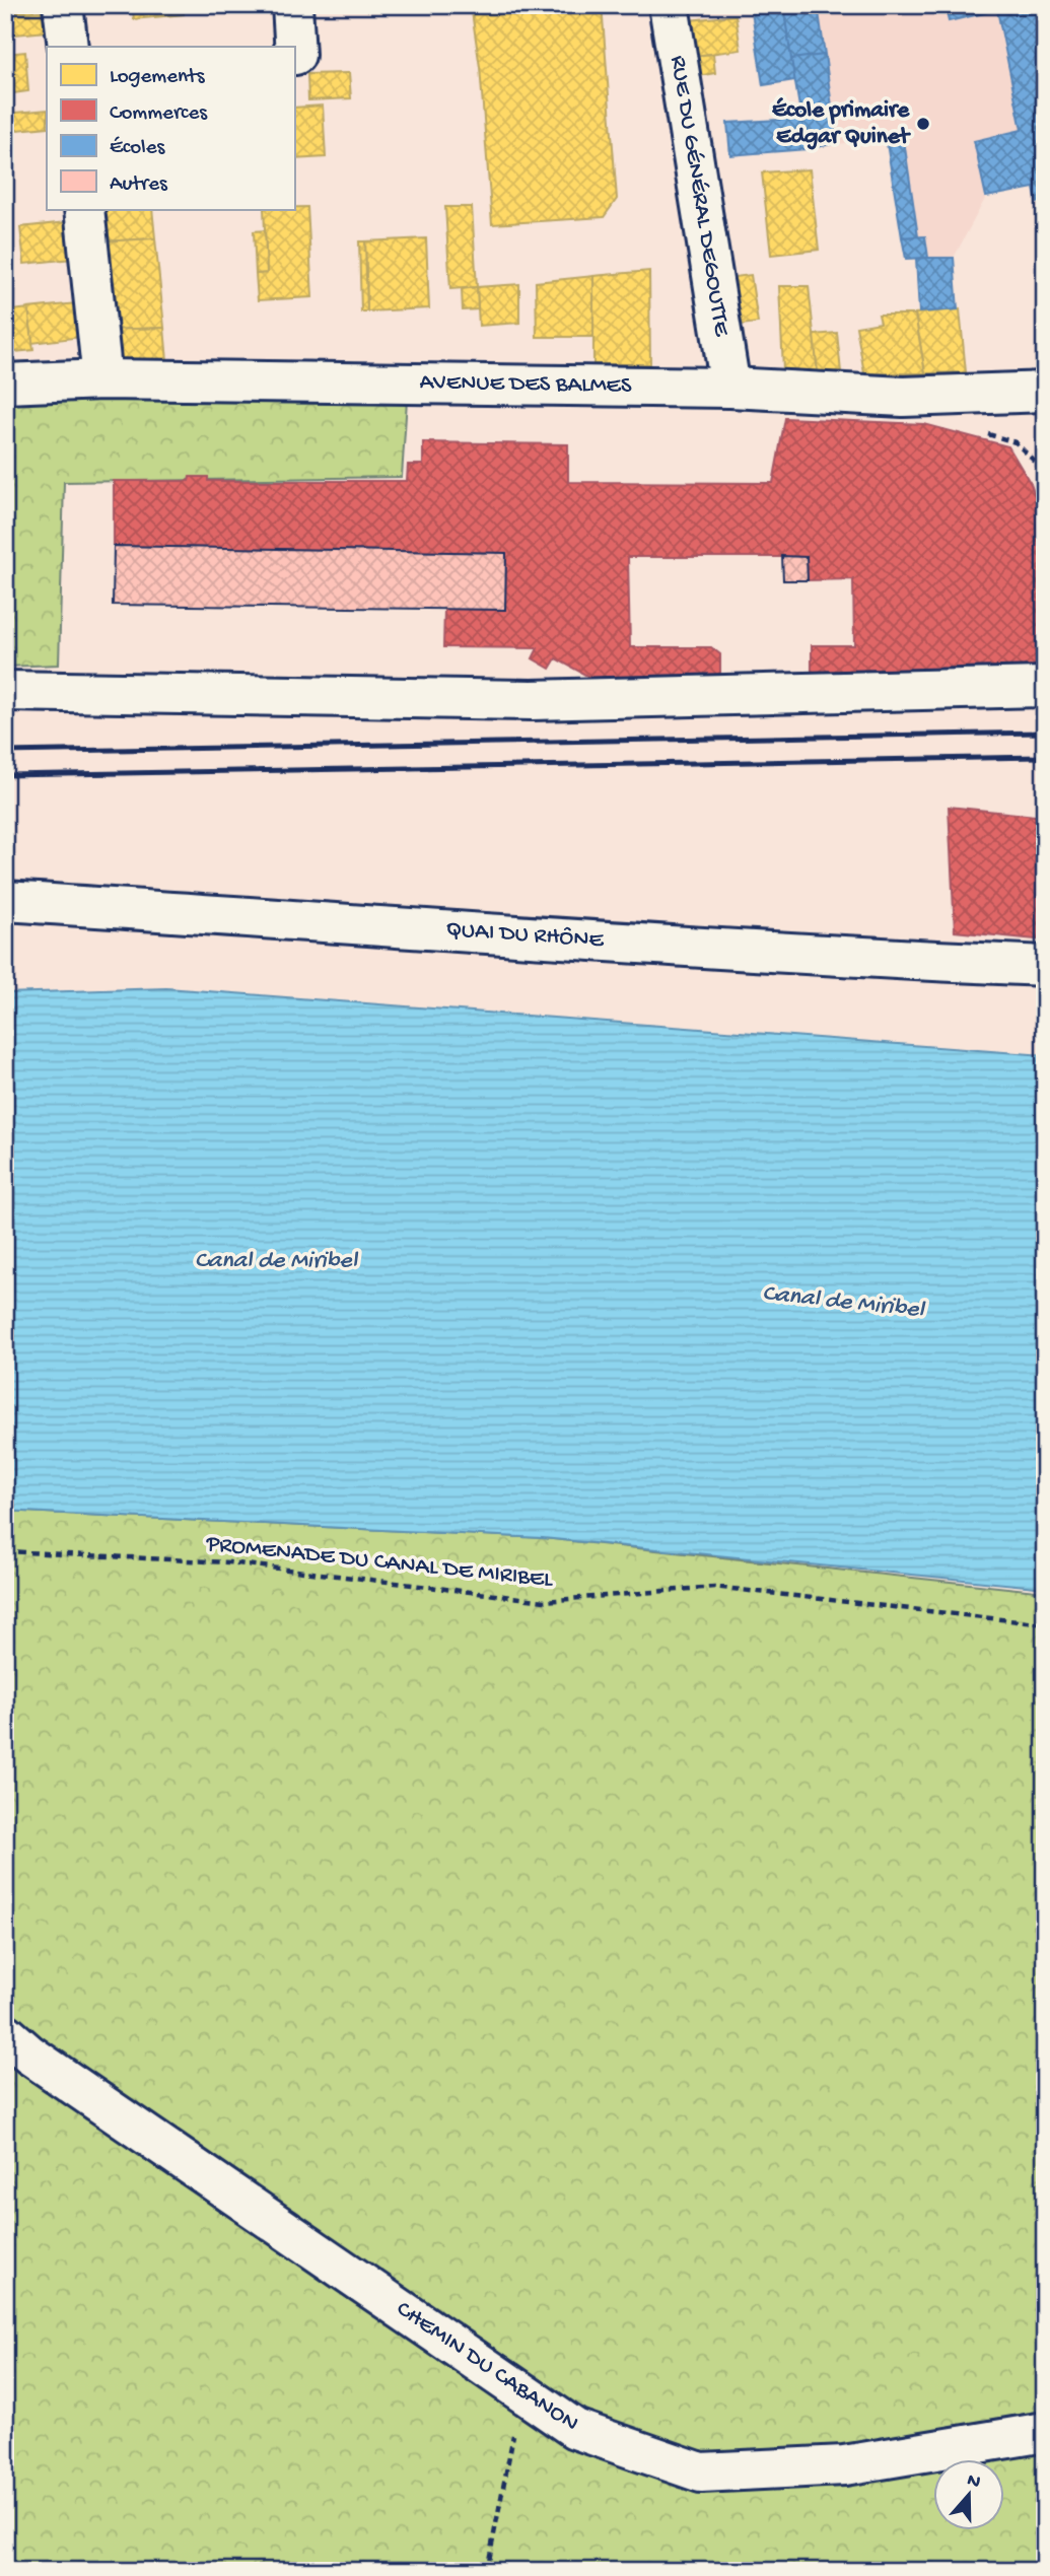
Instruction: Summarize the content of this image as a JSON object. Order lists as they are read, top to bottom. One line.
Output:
{"streets":{"street":["RUE DU GÉNÉRAL DEGOUTTE","AVENUE DES BALMES","QUAI DU RHÔNE","CHEMIN DU CABANON"],"path":["PROMENADE DU CANAL DE MIRIBEL"]},"crossings":[["RUE DU GÉNÉRAL DEGOUTTE","AVENUE DES BALMES"]],"water":["Canal de Miribel"],"places":["École primaire Edgar Quinet"],"legend":["Logements","Commerces","Écoles","Autres"],"north":"top"}
